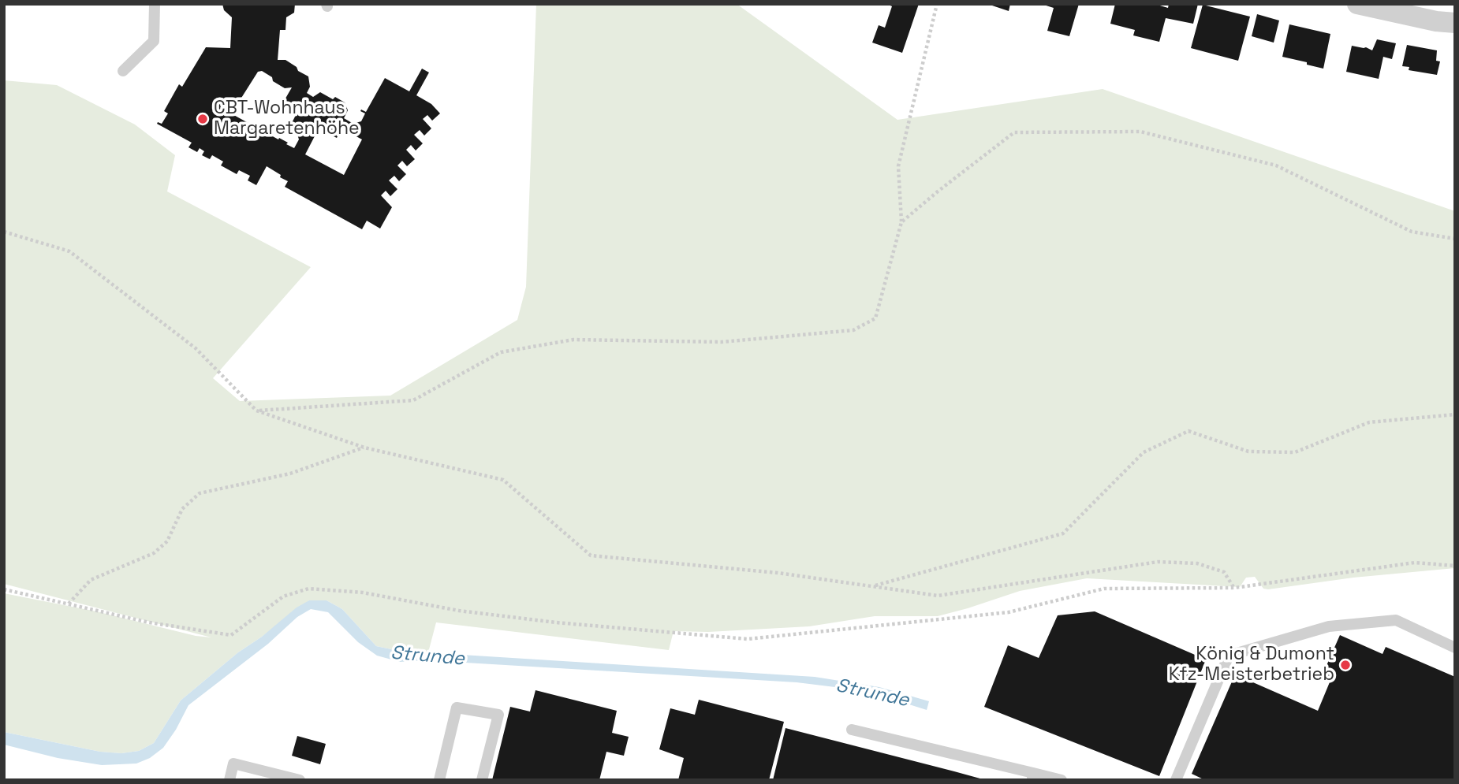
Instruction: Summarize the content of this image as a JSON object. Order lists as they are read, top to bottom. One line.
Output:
{"water":["Strunde"],"places":["CBT-Wohnhaus Margaretenhöhe","König & Dumont Kfz-Meisterbetrieb"]}
